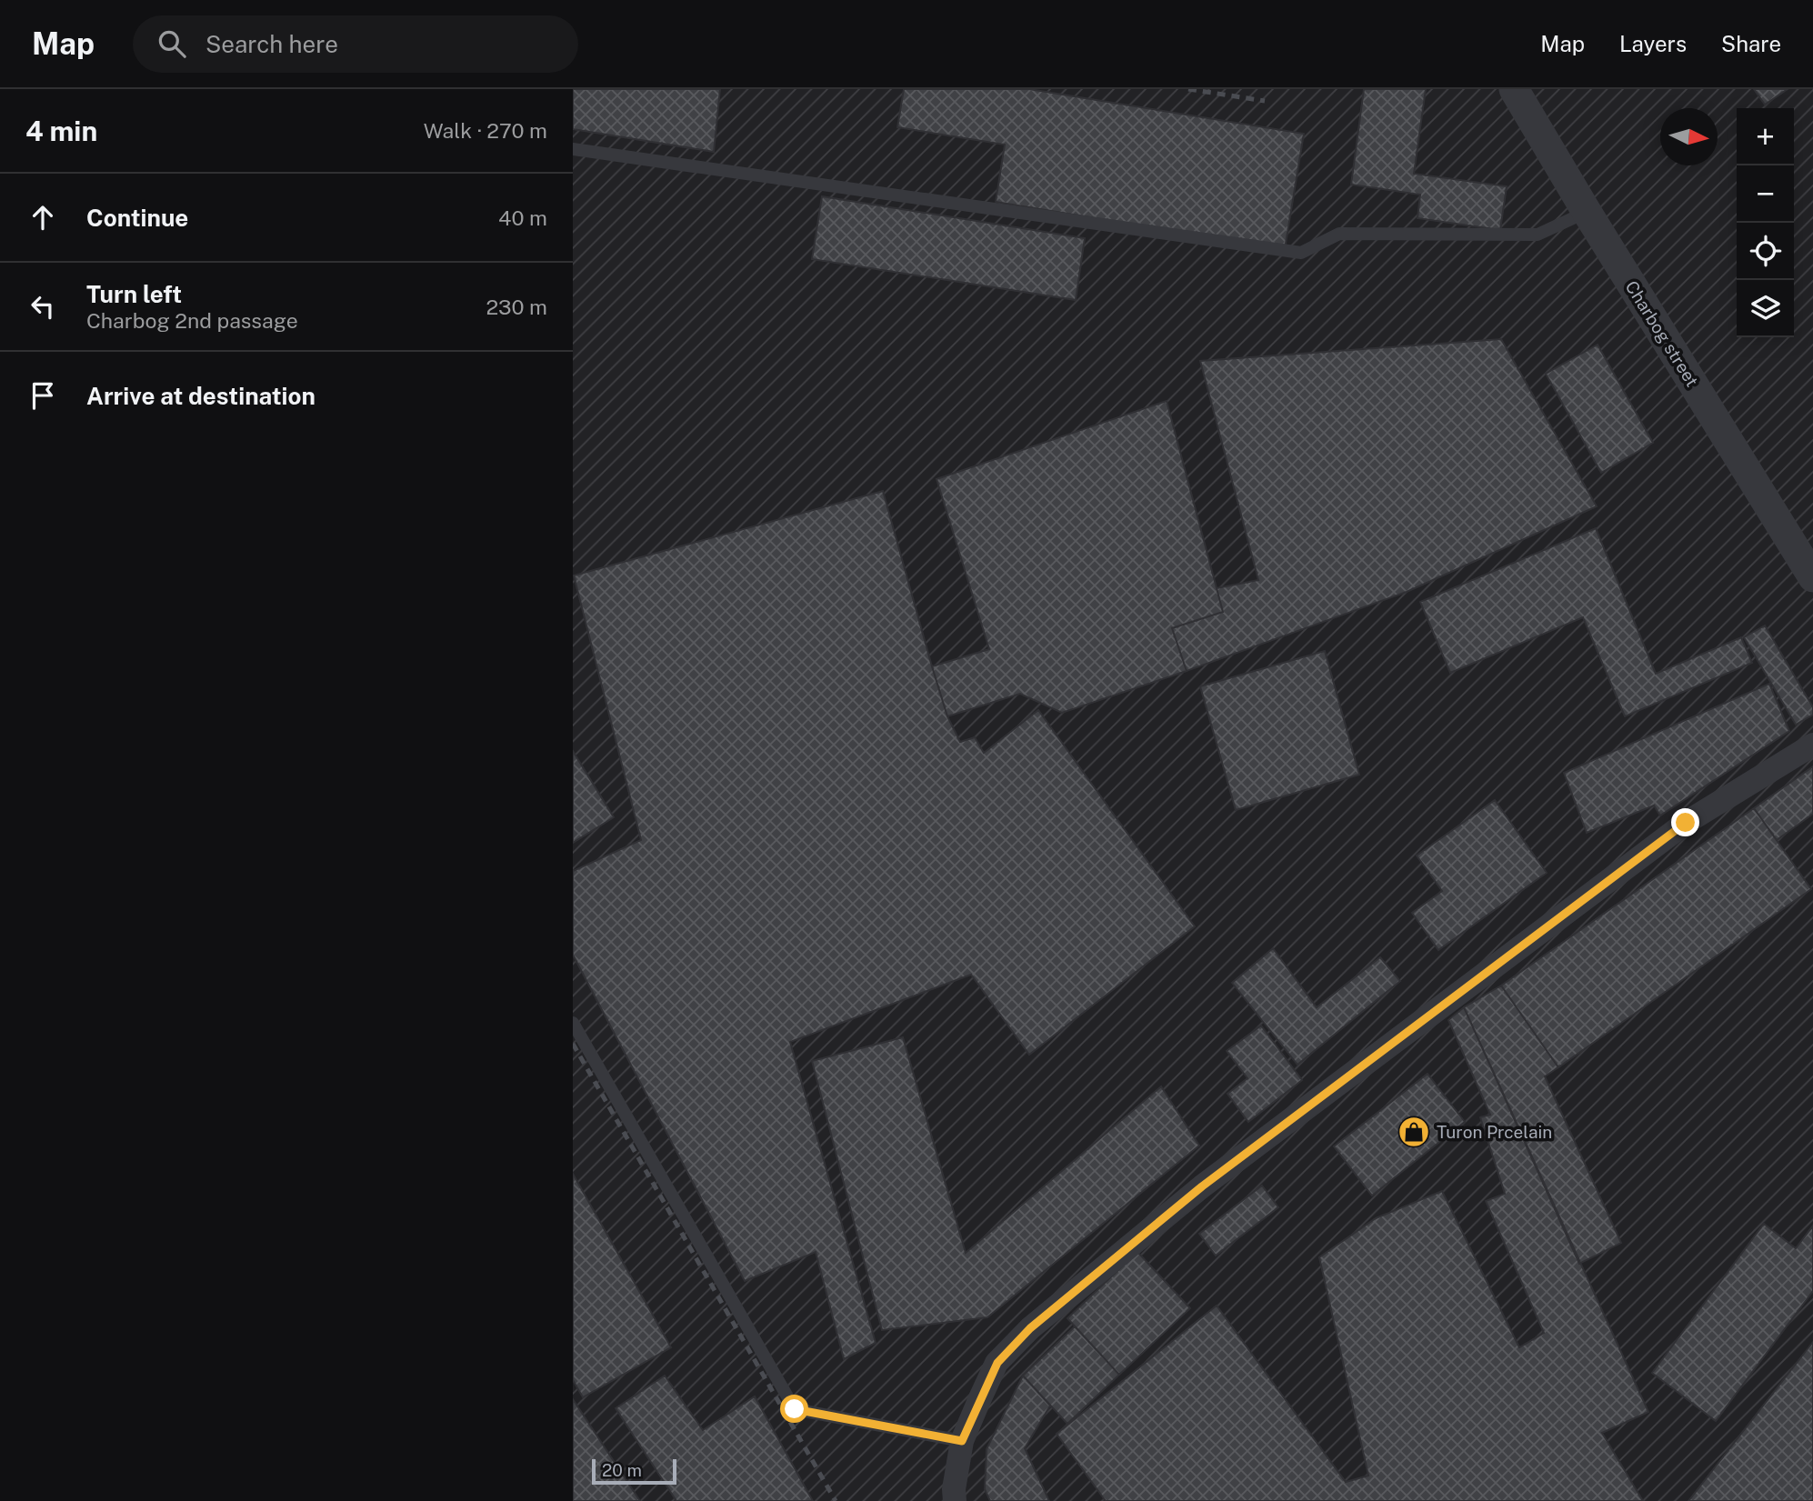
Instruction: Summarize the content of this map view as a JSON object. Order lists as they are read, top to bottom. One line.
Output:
{"streets":{"street":["Charbog street"]},"places":{"shop":["Turon Prcelain"]},"scale_bar":"20 m","north":"right","page":{"header":"Map","search":"Search here","nav":["Map","Layers","Share"],"heading":["4 min","Walk · 270 m"],"map_buttons":["+","−"],"list":[["Continue","40 m"],["Turn left","Charbog 2nd passage","230 m"],"Arrive at destination"],"scale":"20 m"}}
